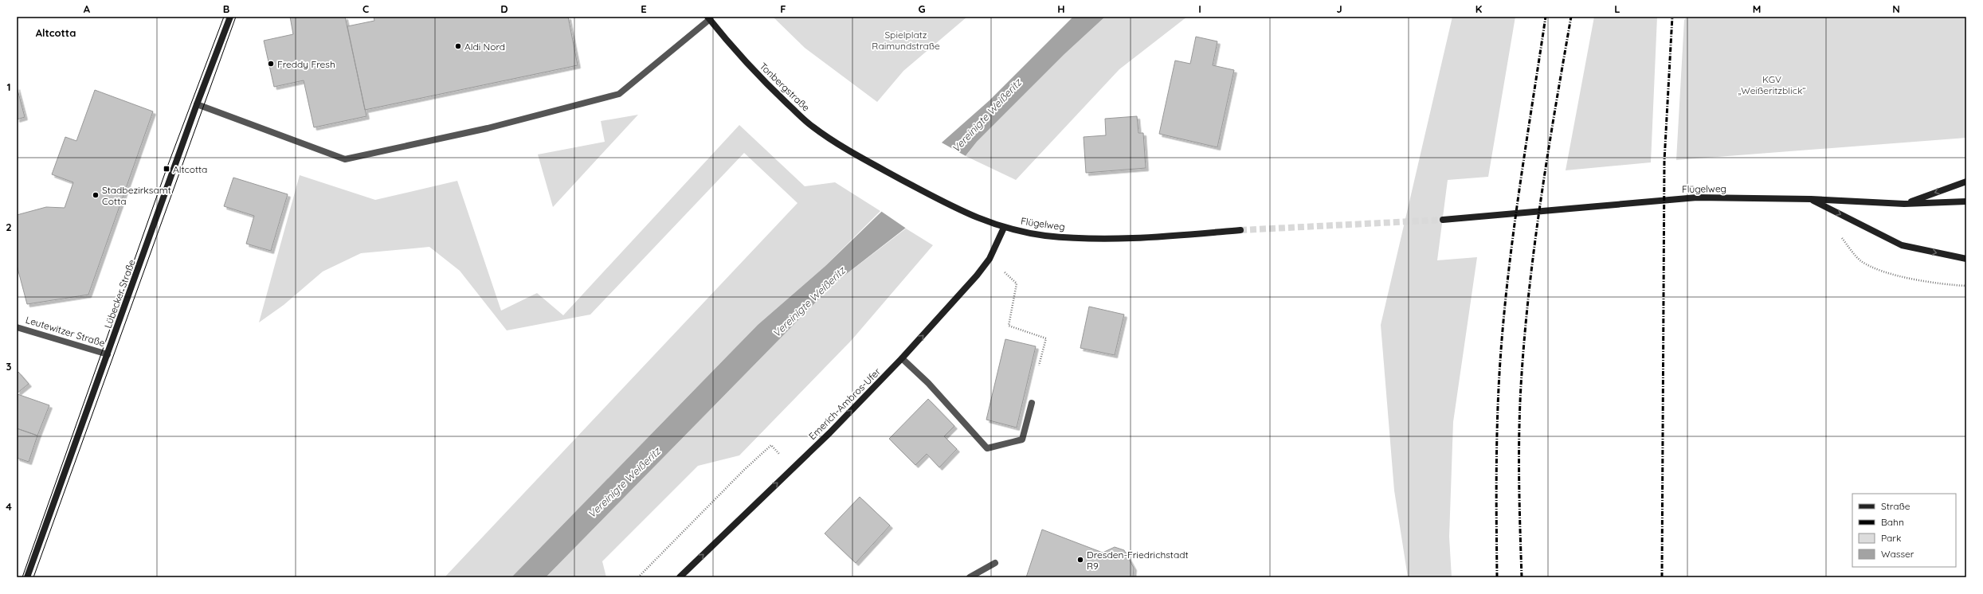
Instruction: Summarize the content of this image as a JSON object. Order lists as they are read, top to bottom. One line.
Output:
{"streets":{"main road":["Tonbergstraße","Flügelweg","Lübecker Straße","Emerich-Ambros-Ufer"],"street":["Leutewitzer Straße"]},"crossings":[["Tonbergstraße","Flügelweg"],["Flügelweg","Emerich-Ambros-Ufer"],["Lübecker Straße","Leutewitzer Straße"]],"one_way":["Emerich-Ambros-Ufer"],"districts":["Altcotta"],"water":["Vereinigte Weißeritz"],"parks":["Spielplatz Raimundstraße","KGV „Weißeritzblick“"],"places":{"other":["Aldi Nord","Freddy Fresh","Stadbezirksamt Cotta","Dresden-Friedrichstadt R9"],"transit":["Altcotta"]},"legend":["Straße","Bahn","Park","Wasser"],"grid":{"columns":["A","B","C","D","E","F","G","H","I","J","K","L","M","N"],"rows":["1","2","3","4"]}}
